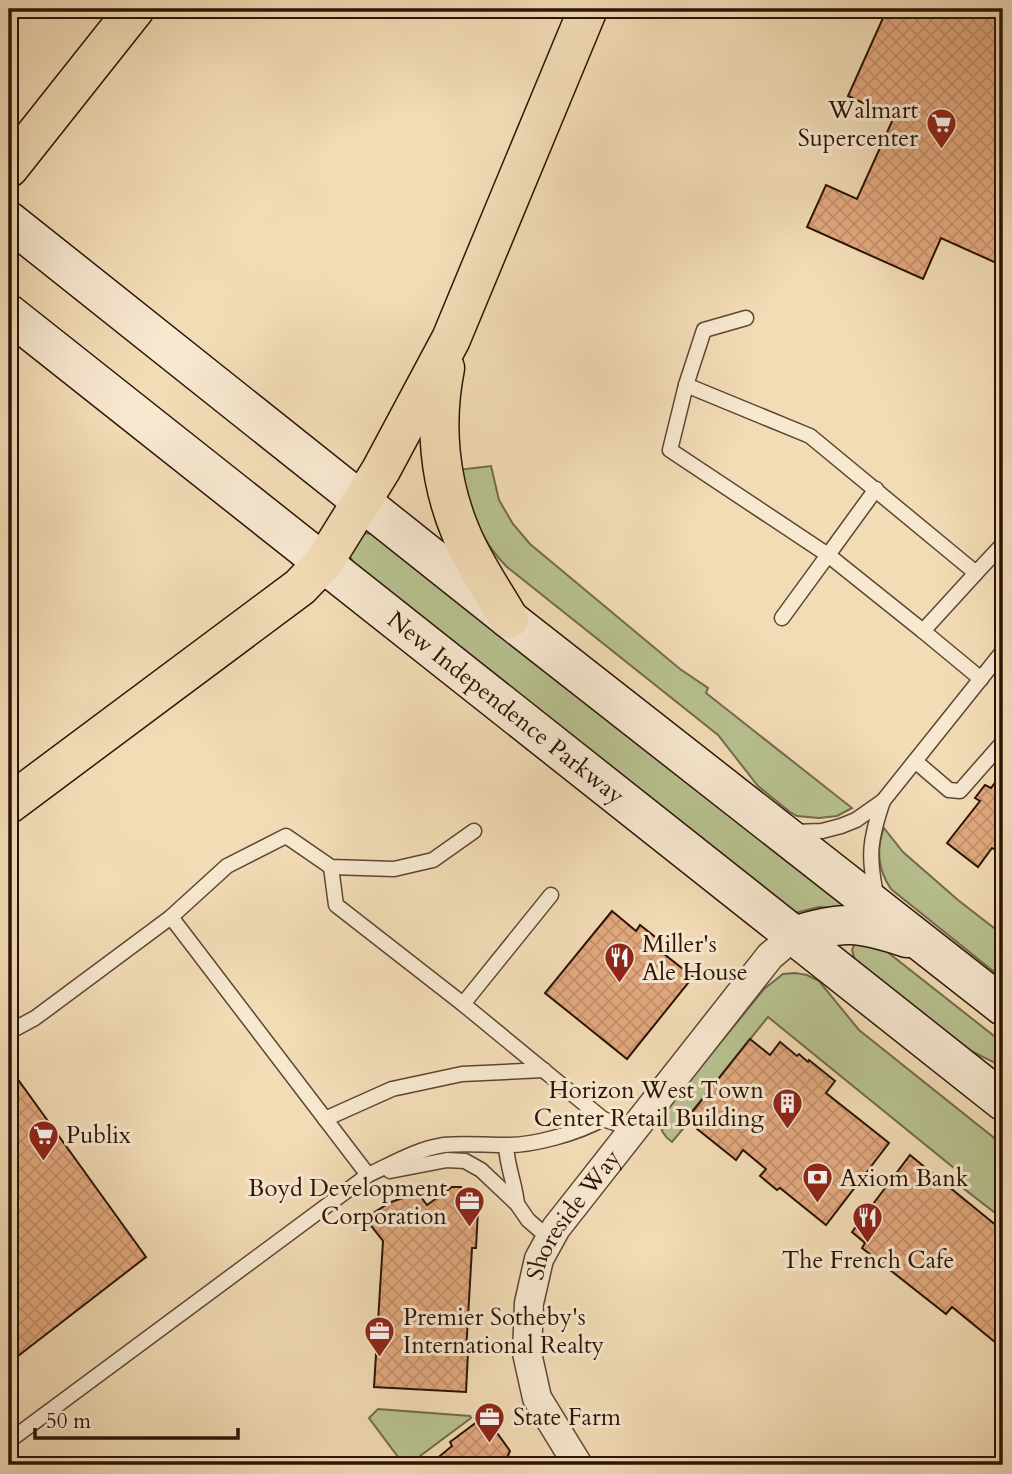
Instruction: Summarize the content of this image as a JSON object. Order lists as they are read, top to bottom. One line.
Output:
{"streets":{"main road":["New Independence Parkway"],"street":["Shoreside Way"]},"crossings":[["New Independence Parkway","Shoreside Way"]],"places":{"supermarket":["Walmart Supercenter","Publix"],"restaurant":["Miller's Ale House","The French Cafe"],"building":["Horizon West Town Center Retail Building"],"bank":["Axiom Bank"],"office":["Boyd Development Corporation","Premier Sotheby's International Realty","State Farm"]},"scale_bar":"50 m"}
